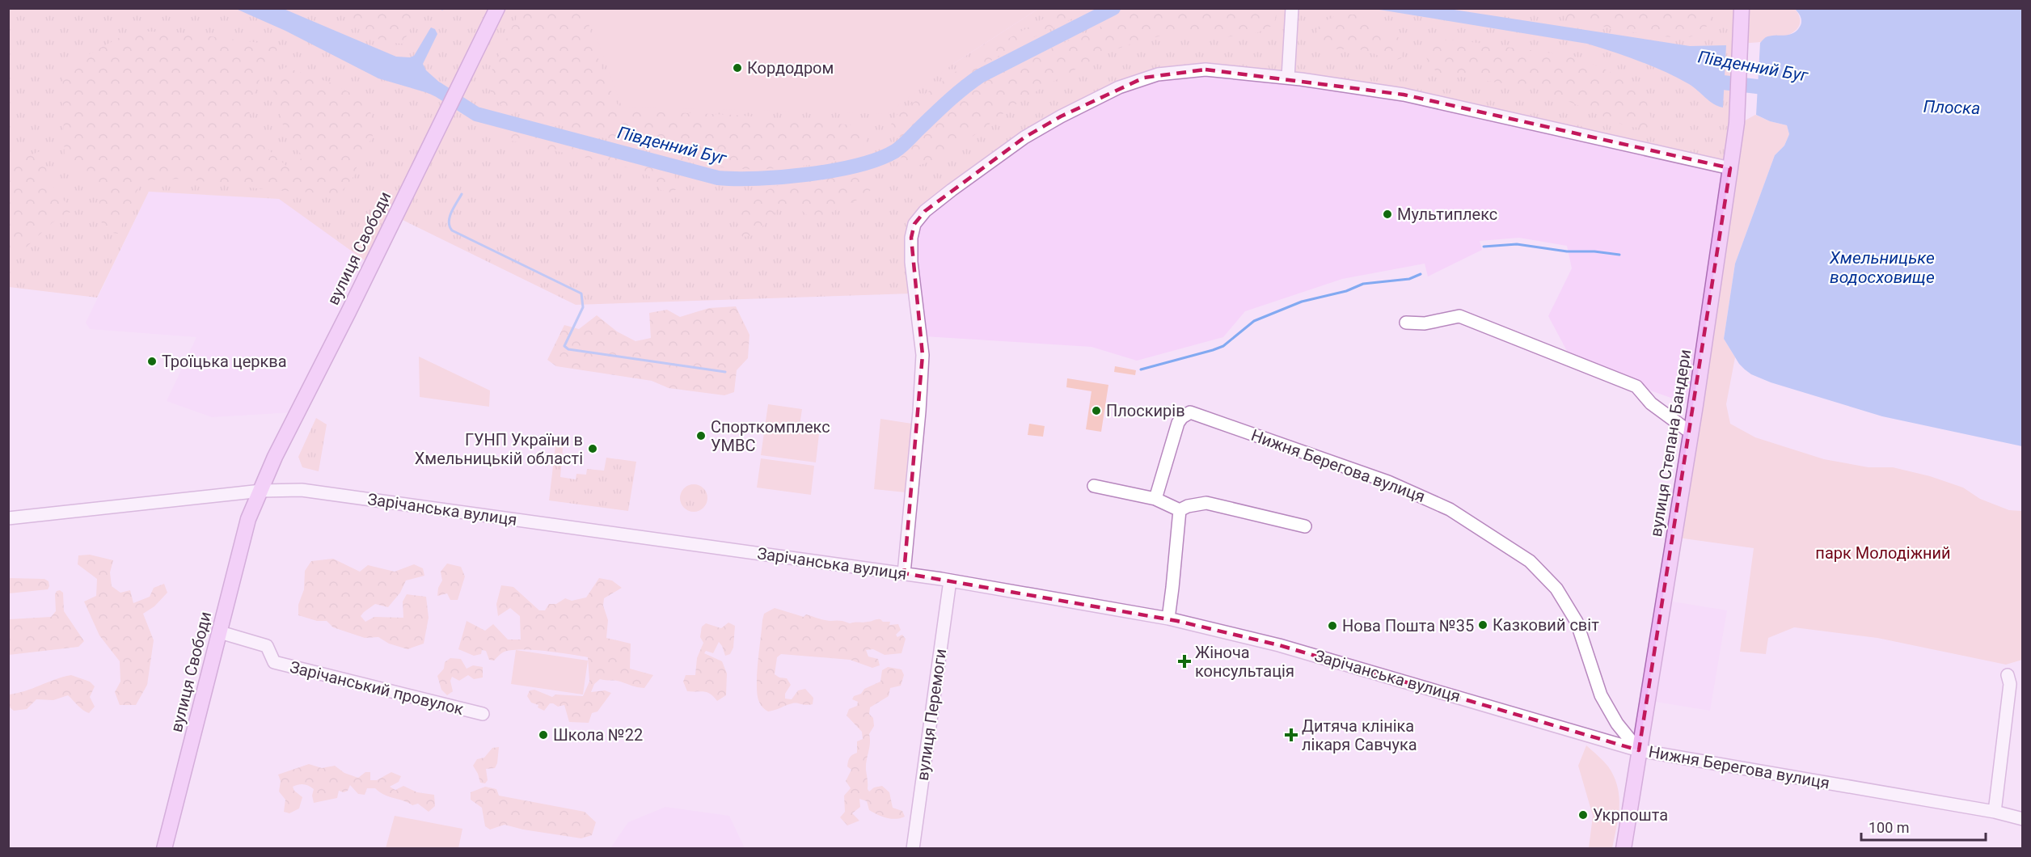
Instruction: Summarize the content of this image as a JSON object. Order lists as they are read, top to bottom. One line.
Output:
{"streets":{"main road":["вулиця Свободи","вулиця Степана Бандери"],"street":["Нижня Берегова вулиця","Зарічанська вулиця","Зарічанський провулок","вулиця Перемоги"]},"crossings":[["вулиця Свободи","Зарічанська вулиця"],["вулиця Свободи","Зарічанський провулок"],["вулиця Степана Бандери","Нижня Берегова вулиця"],["вулиця Степана Бандери","Зарічанська вулиця"],["Нижня Берегова вулиця","Зарічанська вулиця"],["Зарічанська вулиця","вулиця Перемоги"]],"water":["Південний Буг","Плоска","Хмельницьке водосховище"],"parks":["парк Молодіжний"],"places":{"other":["Кордодром","Мультиплекс","Троїцька церква","Плоскирів","Спорткомплекс УМВС","ГУНП України в Хмельницькій області","Казковий світ","Нова Пошта №35","Школа №22","Укрпошта"],"health":["Жіноча консультація","Дитяча клініка лікаря Савчука"]},"scale_bar":"100 m"}
